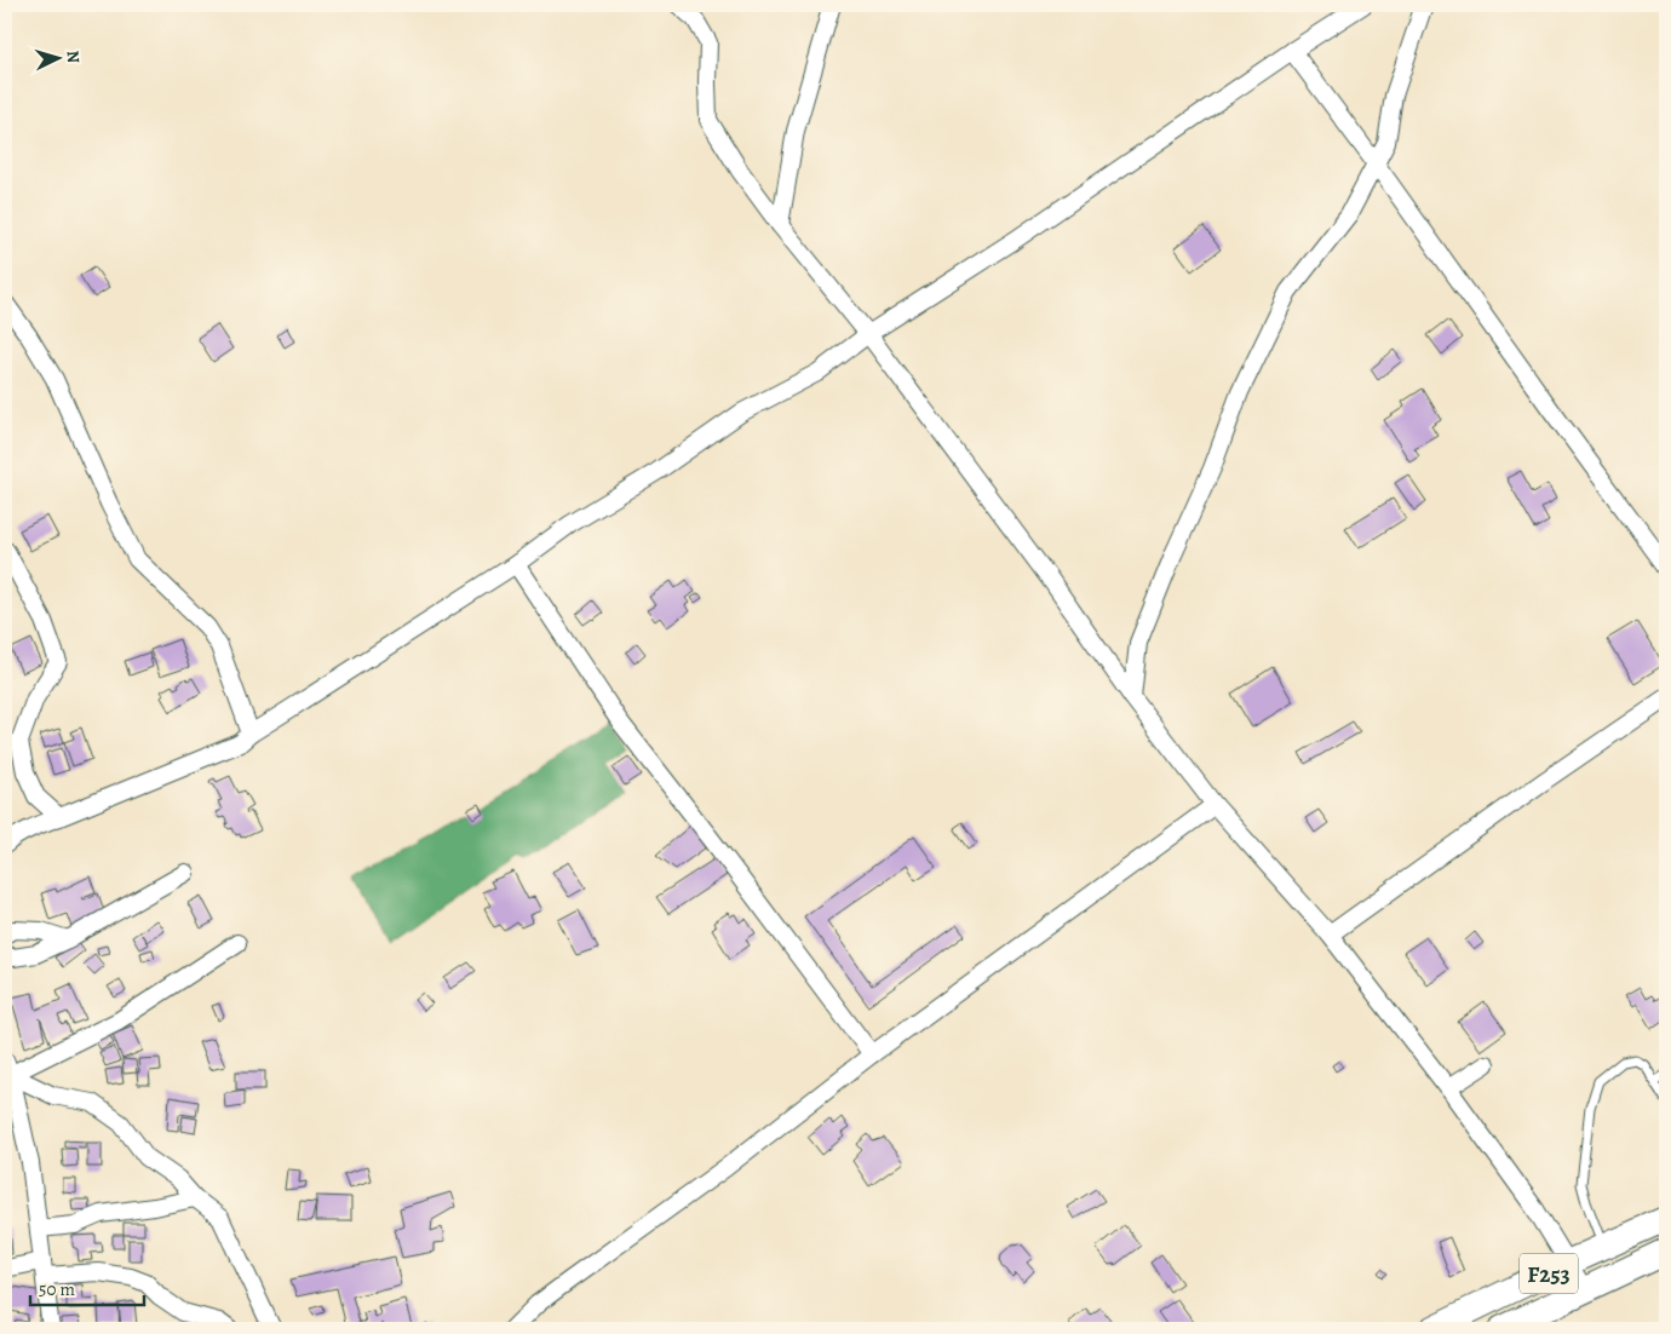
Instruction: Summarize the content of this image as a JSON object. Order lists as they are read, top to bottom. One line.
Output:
{"streets":{"main road":["F253"]},"scale_bar":"50 m","north":"right"}
